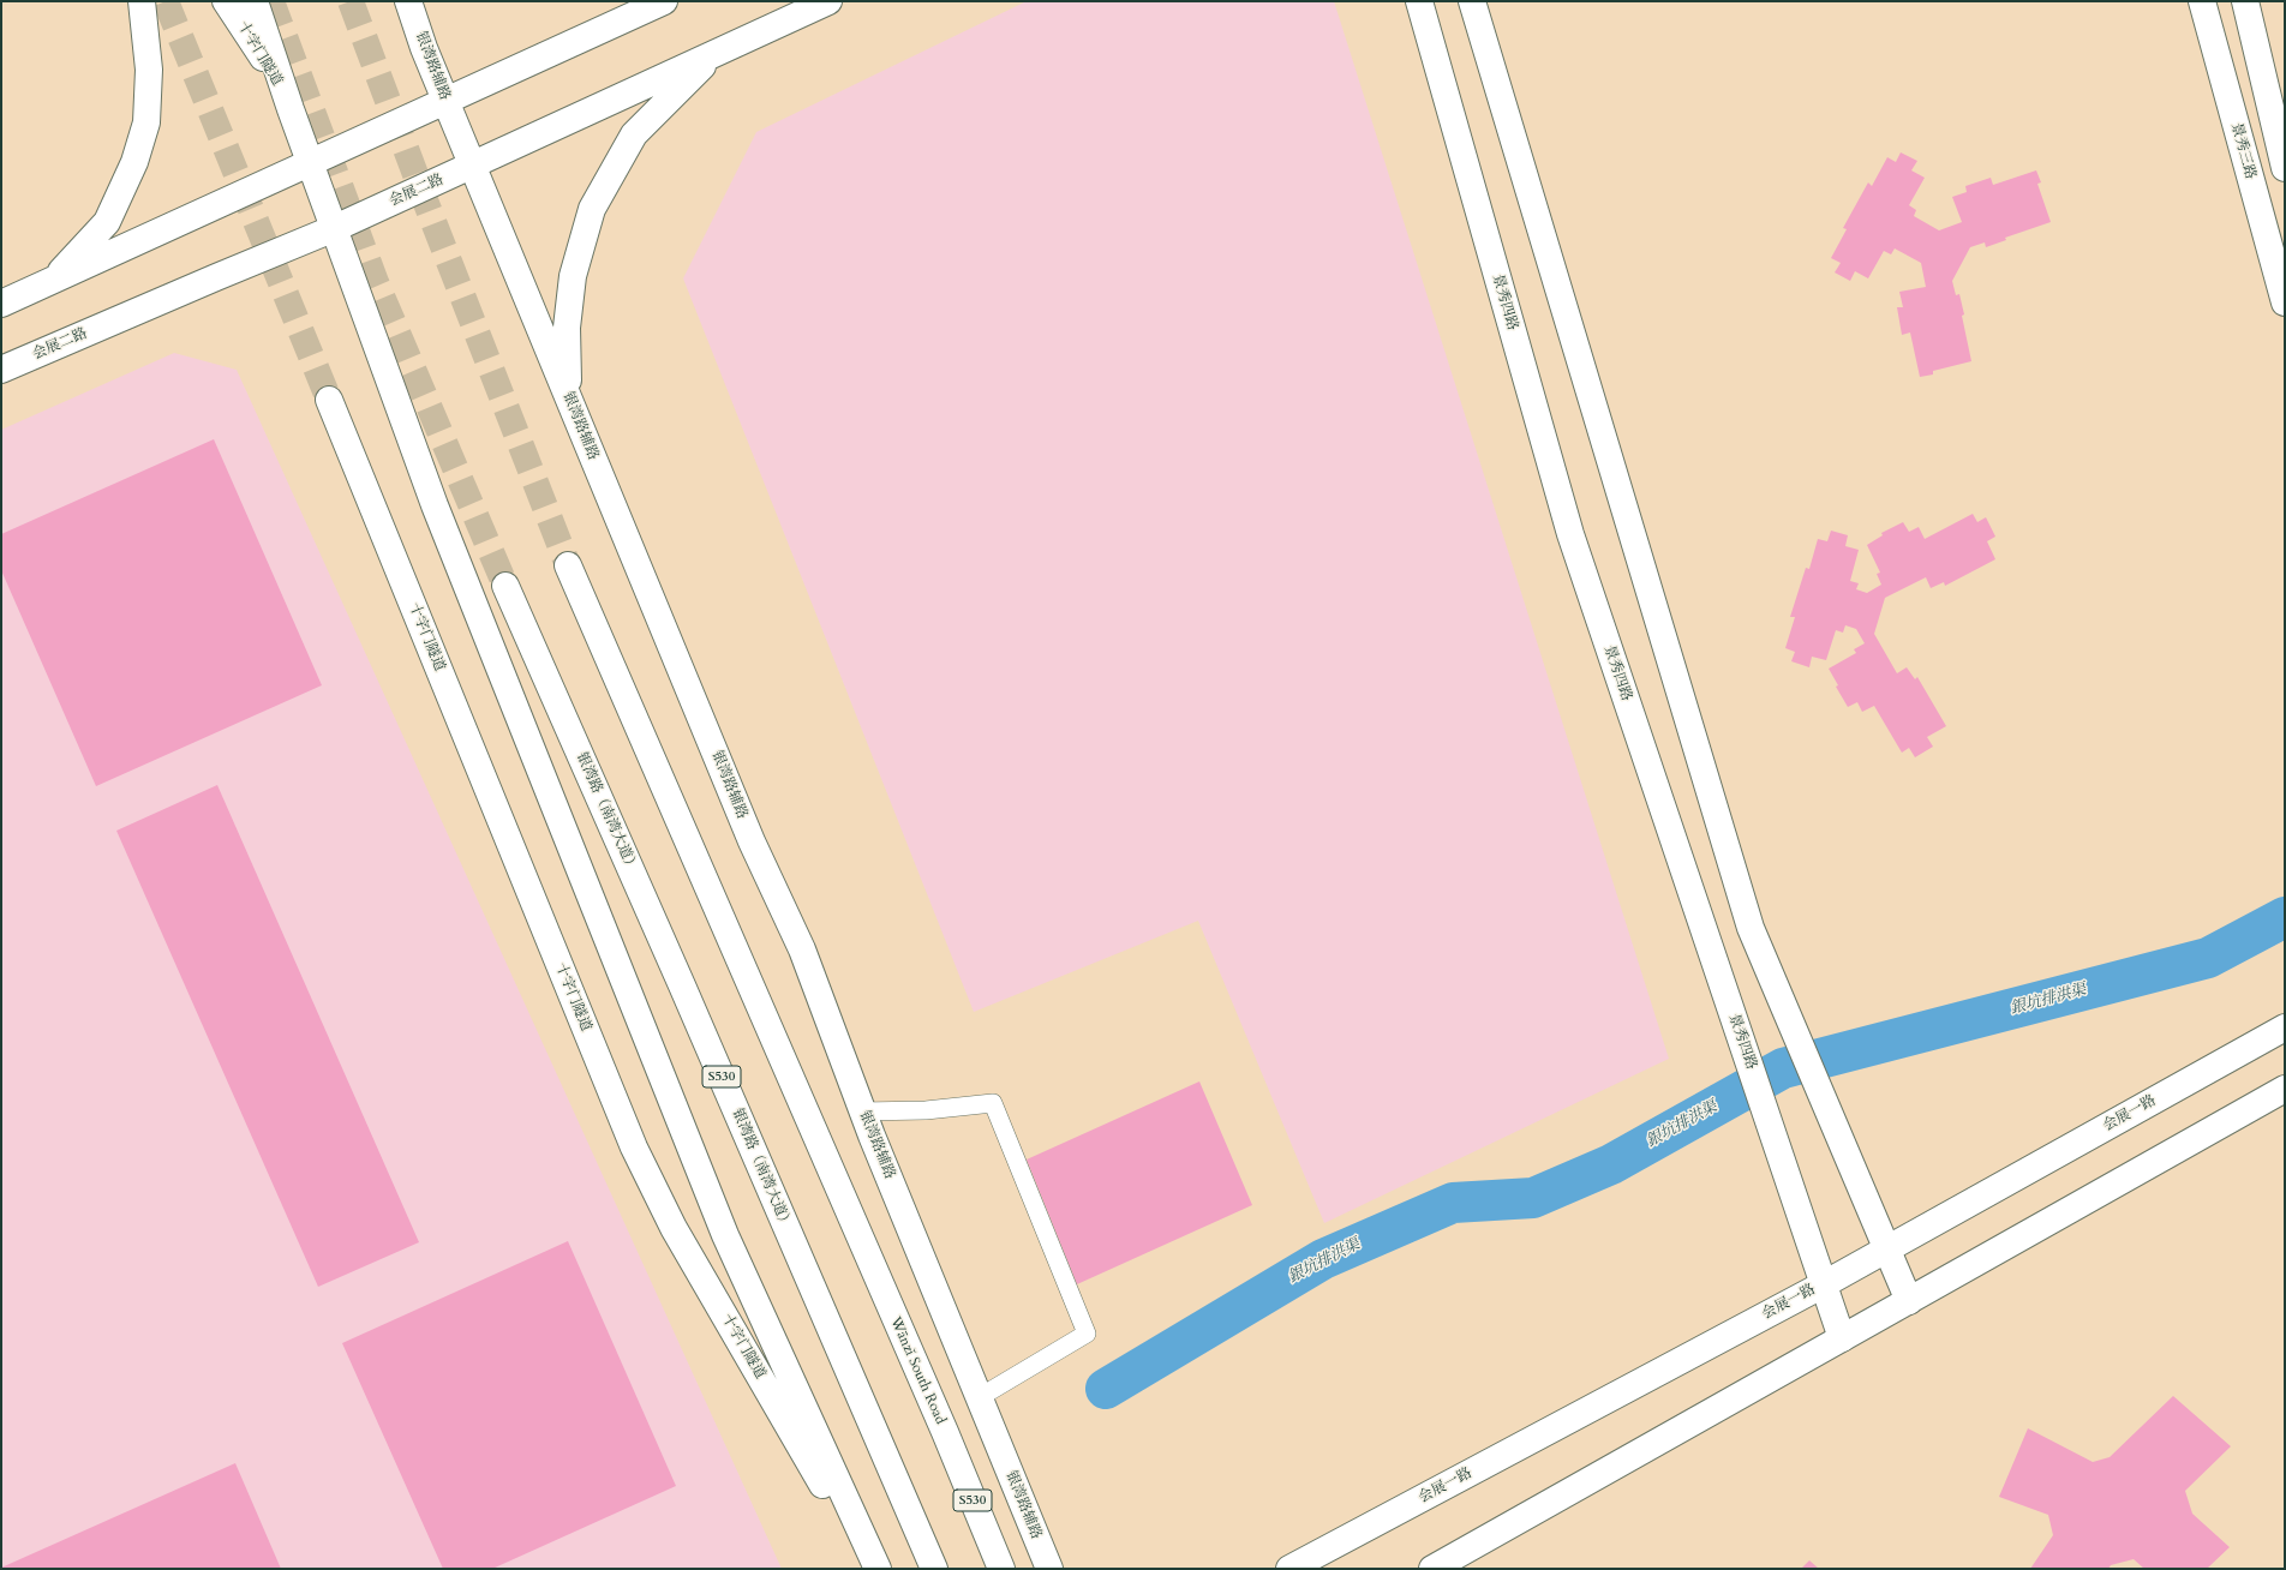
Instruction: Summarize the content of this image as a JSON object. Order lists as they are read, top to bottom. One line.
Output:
{"streets":{"main road":["十字门隧道","银湾路辅路","景秀三路","会展二路","景秀四路","银湾路（南湾大道）","S530","会展一路","Wānzǐ South Road"]},"crossings":[["银湾路辅路","会展二路"],["景秀四路","会展一路"]],"water":["銀坑排洪渠"]}
